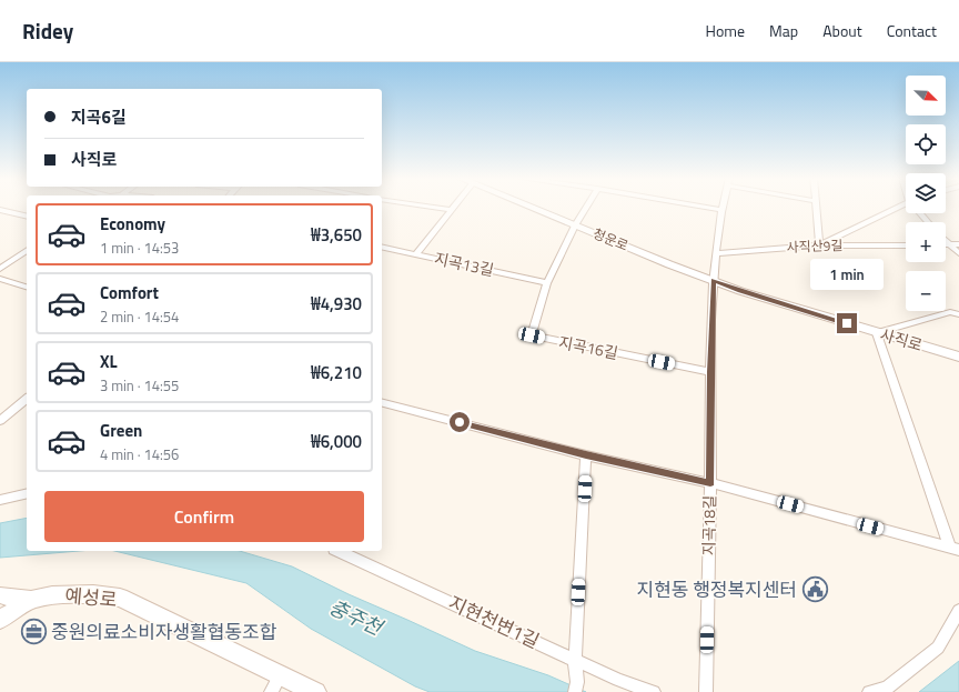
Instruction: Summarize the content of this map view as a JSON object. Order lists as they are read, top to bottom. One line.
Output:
{"streets":{"main road":["예성로"],"street":["청운로","사직산9길","지곡13길","사직로","지곡16길","지곡18길","지현천변1길"]},"crossings":[["청운로","사직로"],["청운로","지곡16길"],["청운로","지곡18길"],["지곡13길","지곡16길"],["사직로","지곡18길"],["지곡16길","지곡18길"]],"water":["충주천"],"places":{"public building":["지현동 행정복지센터"],"office":["중원의료소비자생활협동조합"]},"north":"bottom right","page":{"header":"Ridey","nav":["Home","Map","About","Contact"],"map_buttons":["+","−"],"banner":["지곡6길","사직로"],"list":[{"name":"Economy","note":"1 min · 14:53","value":"₩3,650"},{"name":"Comfort","note":"2 min · 14:54","value":"₩4,930"},{"name":"XL","note":"3 min · 14:55","value":"₩6,210"},{"name":"Green","note":"4 min · 14:56","value":"₩6,000"}],"bubble":"1 min","buttons":"Confirm"}}
